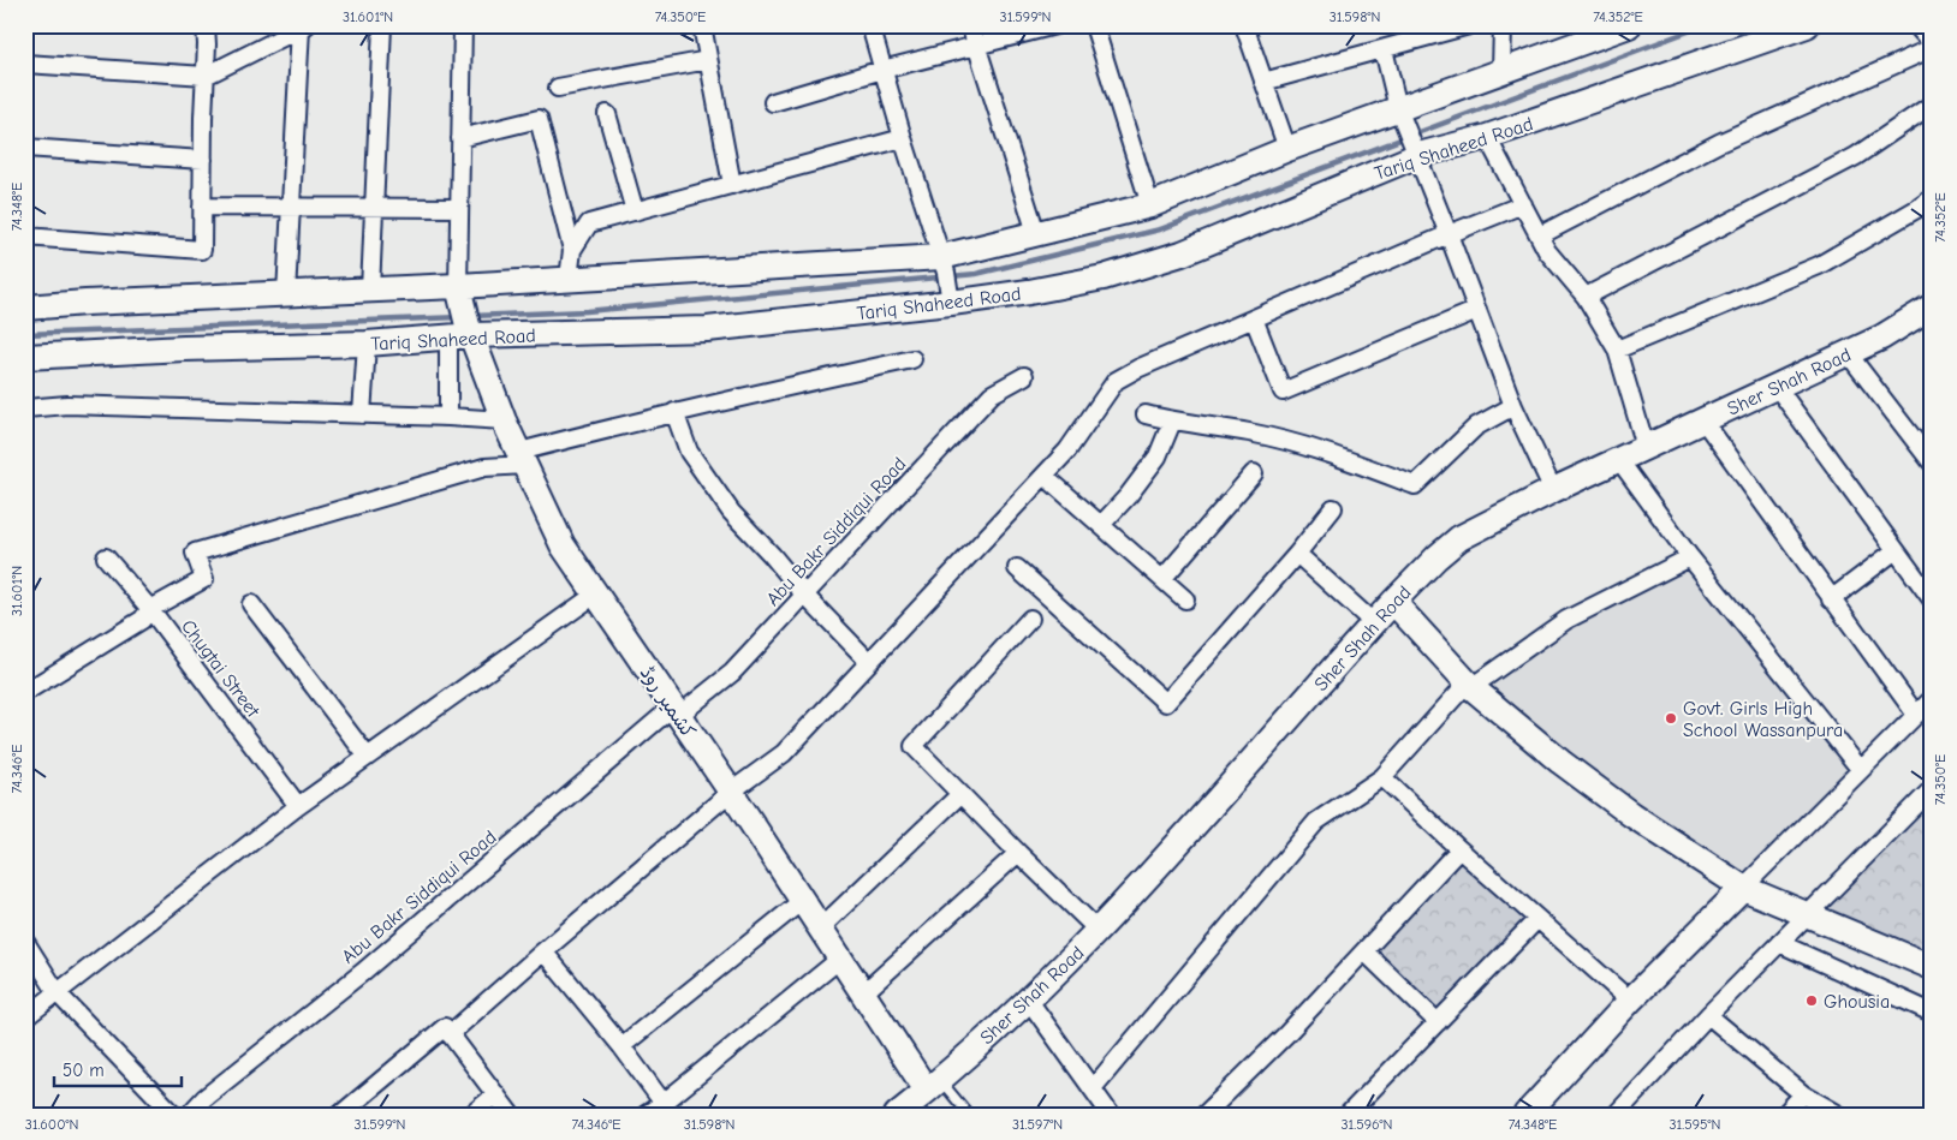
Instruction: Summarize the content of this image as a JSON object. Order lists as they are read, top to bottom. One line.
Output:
{"streets":{"main road":["Tariq Shaheed Road","Sher Shah Road","کشمیر روڈ"],"street":["Abu Bakr Siddiqui Road","Chugtai Street"]},"crossings":[["Tariq Shaheed Road","کشمیر روڈ"],["Sher Shah Road","کشمیر روڈ"],["Abu Bakr Siddiqui Road","کشمیر روڈ"]],"places":["Govt. Girls High School Wassanpura","Ghousia"],"scale_bar":"50 m","coordinates":["31.601°N","74.350°E","31.599°N","31.598°N","74.352°E","74.348°E","74.346°E","31.600°N","31.597°N","31.596°N","31.595°N"]}
